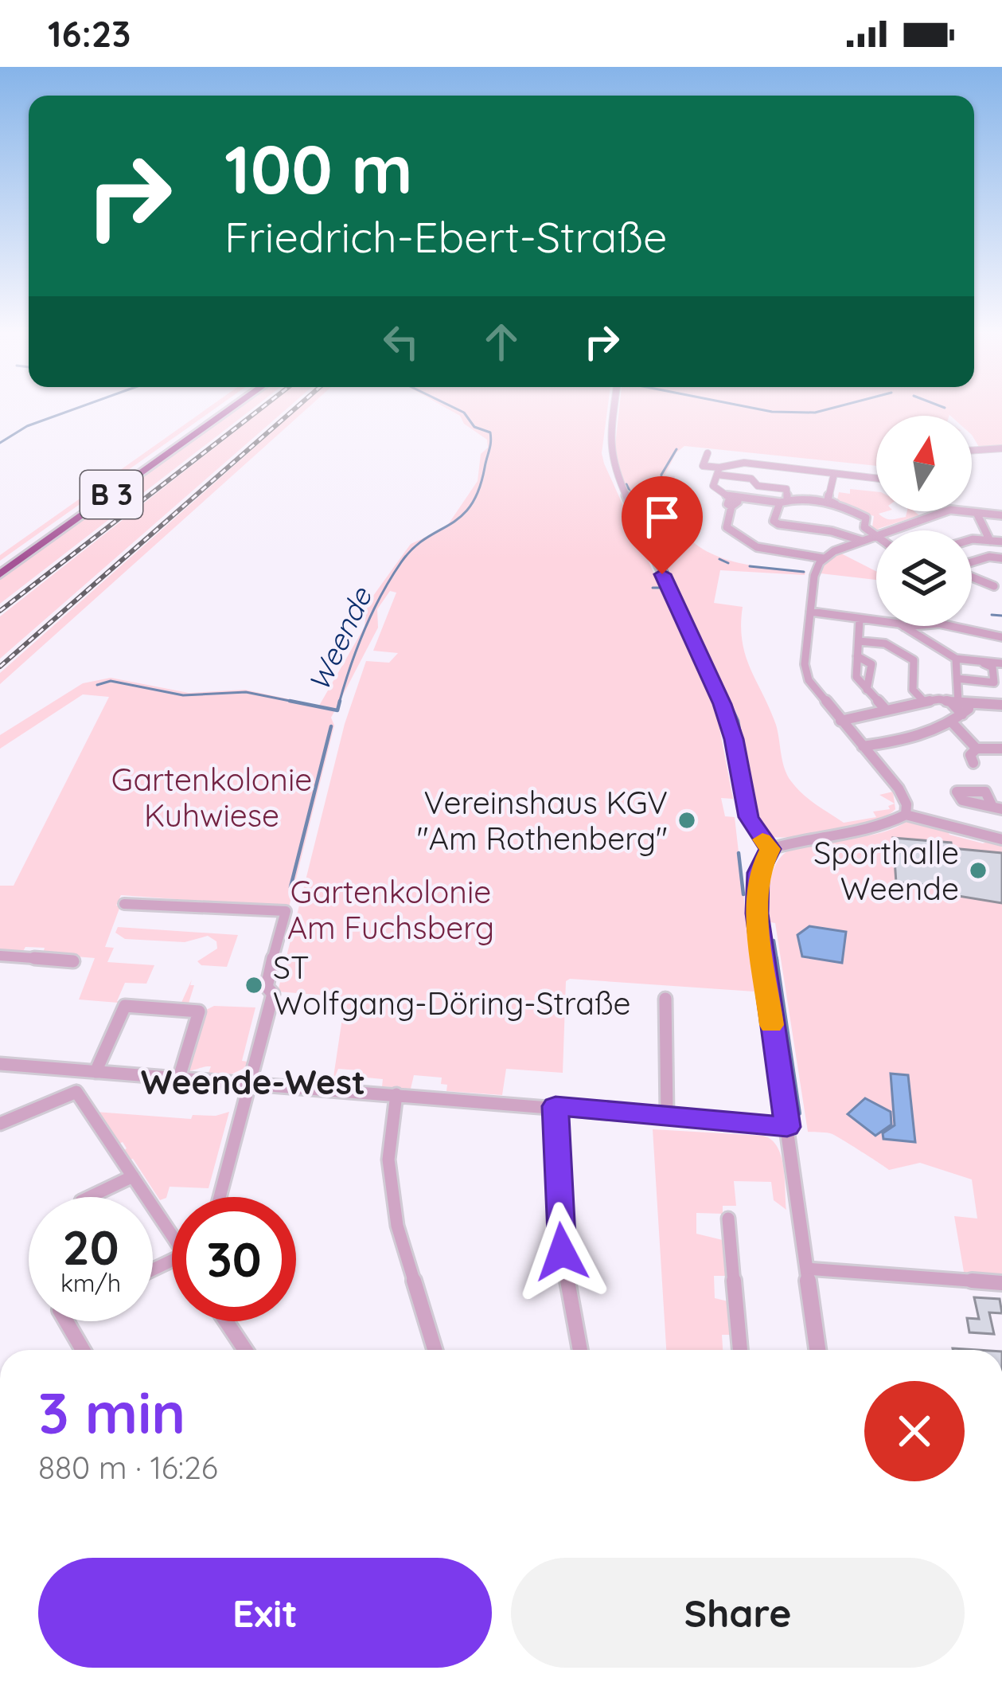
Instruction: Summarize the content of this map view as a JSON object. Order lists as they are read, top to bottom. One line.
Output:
{"streets":{"highway":["B 3"]},"districts":["Weende-West"],"water":["Weende"],"parks":["Gartenkolonie Kuhwiese","Gartenkolonie Am Fuchsberg"],"places":["Vereinshaus KGV \"Am Rothenberg\"","Sporthalle Weende","ST Wolfgang-Döring-Straße"],"north":"top","page":{"status":"16:23","turn":["100 m","Friedrich-Ebert-Straße"],"speed":"20 km/h","limit":"30","heading":["3 min","880 m · 16:26"],"buttons":["Exit","Share"]}}
